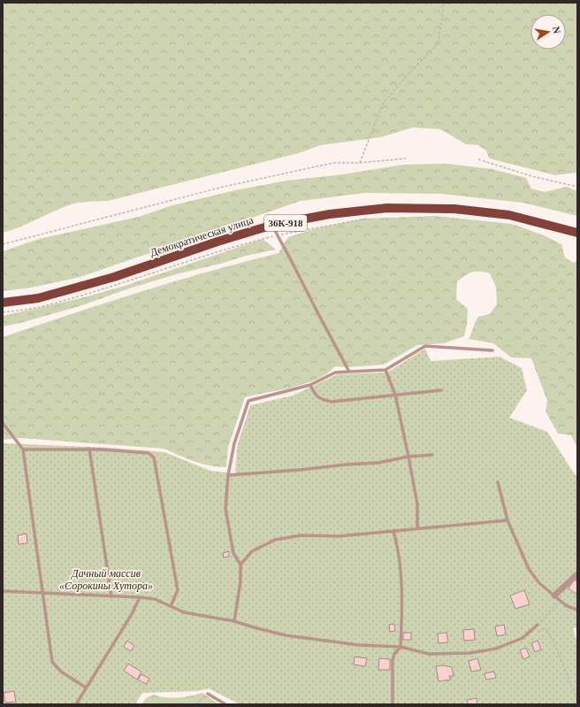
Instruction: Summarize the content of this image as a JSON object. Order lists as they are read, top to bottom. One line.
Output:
{"streets":{"main road":["36К-918","Демократическая улица"]},"parks":["Дачный массив «Сорокины Хутора»"],"north":"right"}
